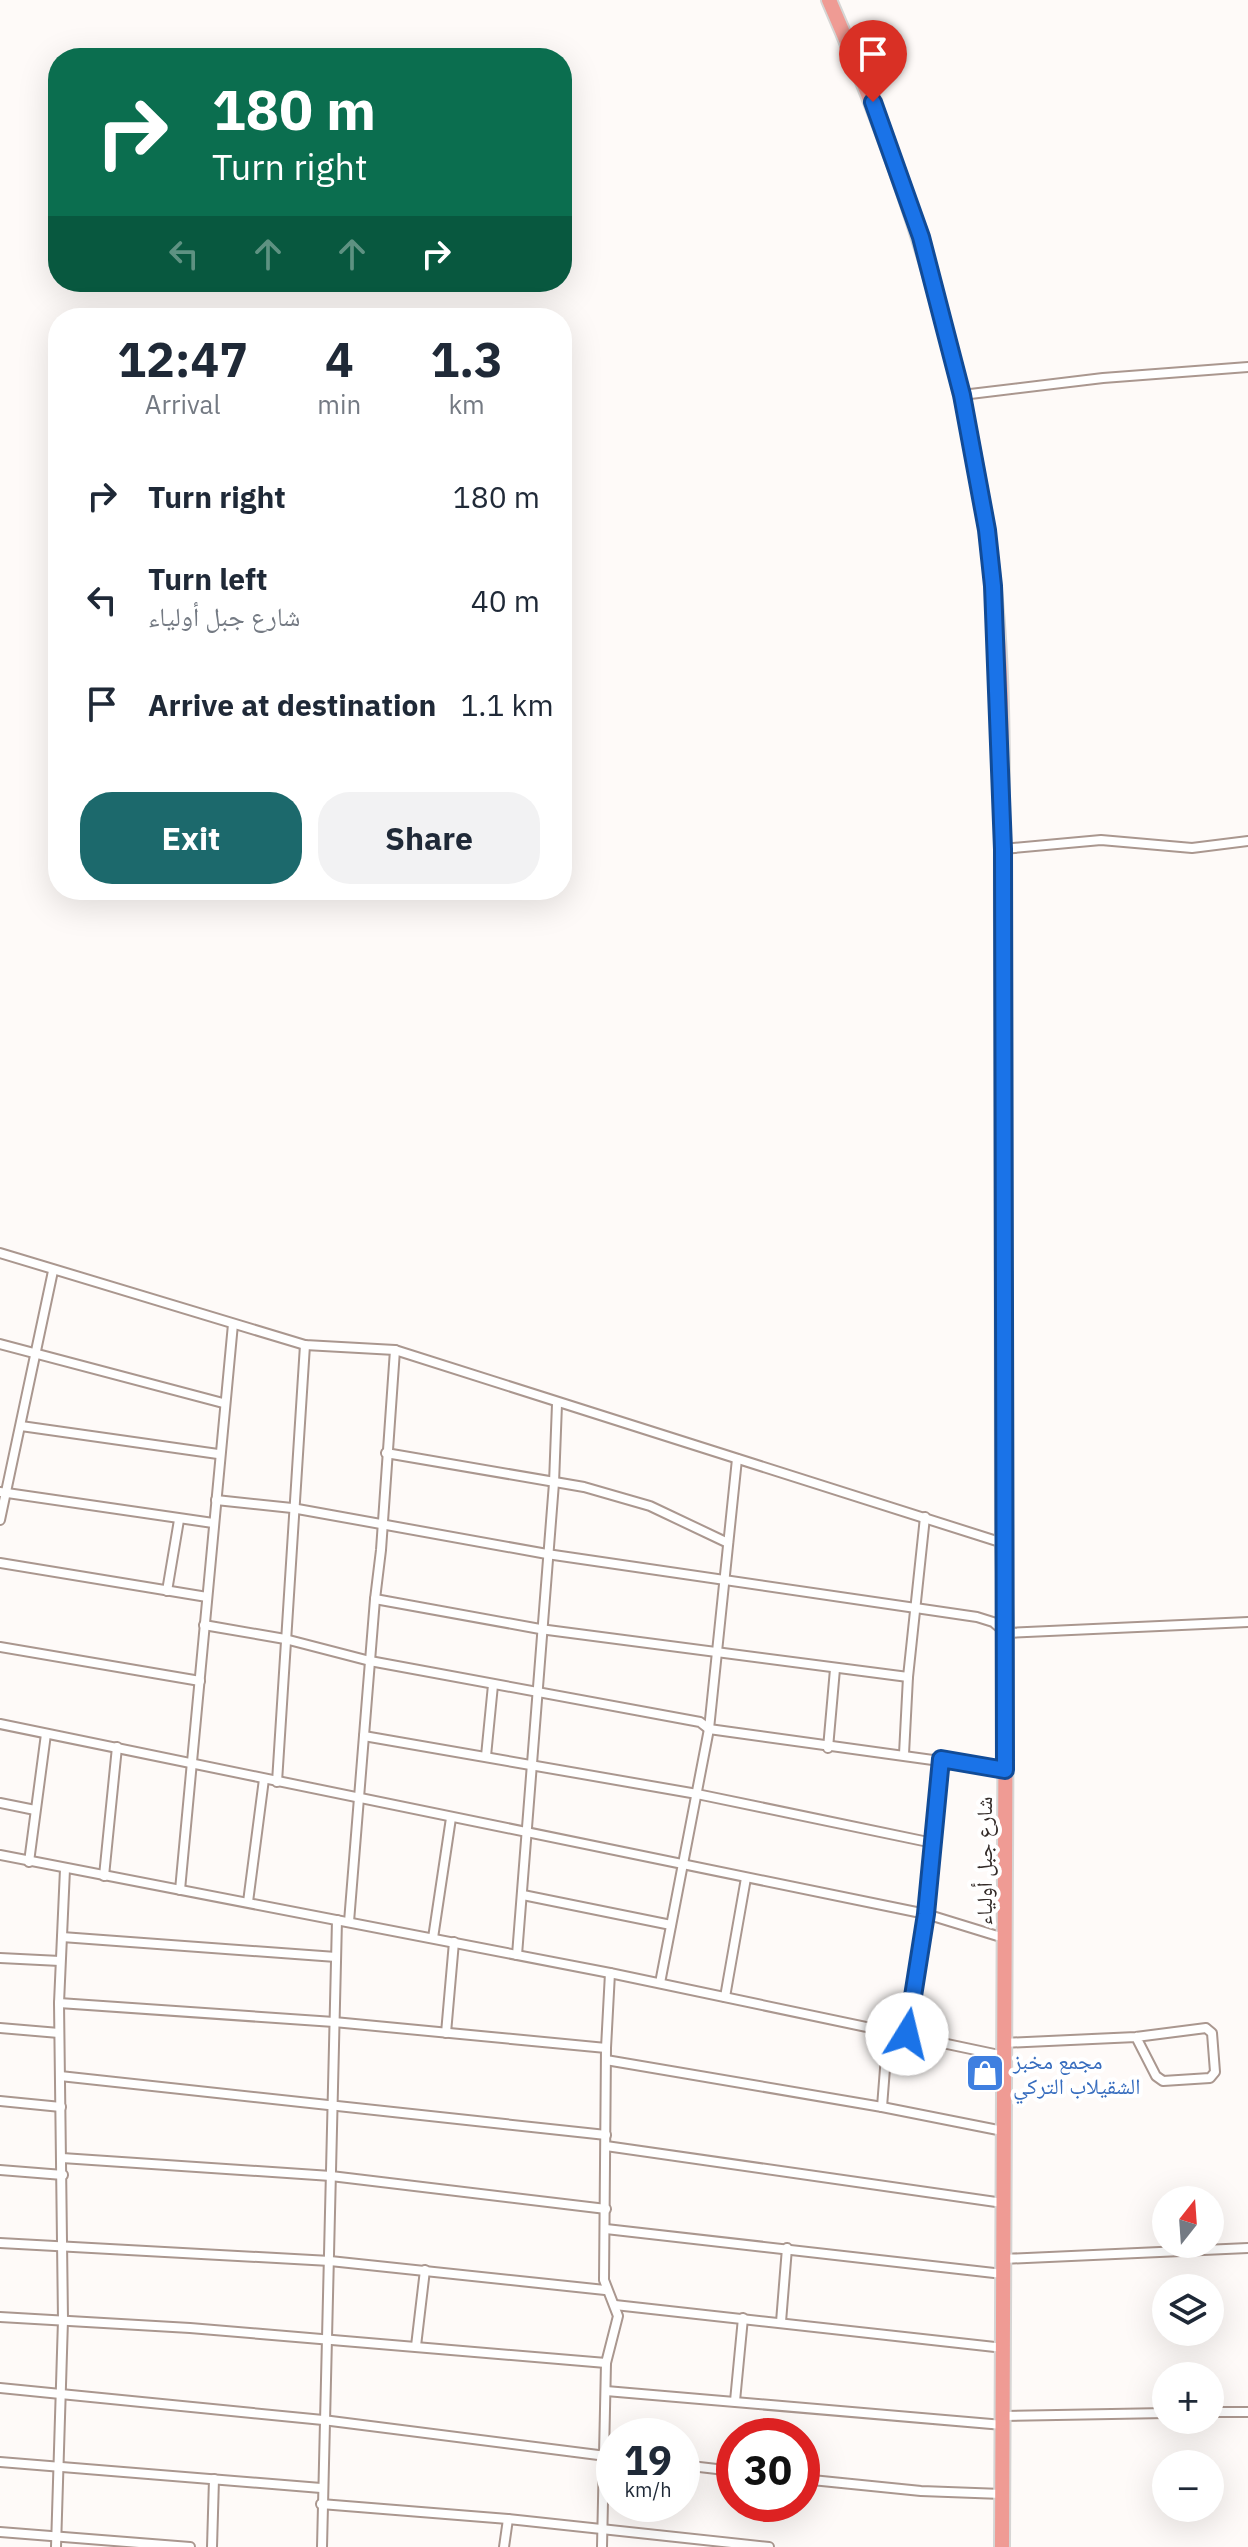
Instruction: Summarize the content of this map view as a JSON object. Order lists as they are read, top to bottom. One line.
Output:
{"streets":{"highway":["شارع جبل أولياء"]},"places":{"shop":["مجمع مخبز الشقيلاب التركي"]},"north":"top","page":{"turn":["180 m","Turn right"],"eta":["12:47","Arrival","4","min","1.3","km"],"list":[{"name":"Turn right","value":"180 m"},{"name":"Turn left","note":"شارع جبل أولياء","value":"40 m"},{"name":"Arrive at destination","value":"1.1 km"}],"buttons":["Exit","Share"],"map_buttons":["+","−"],"speed":"19 km/h","limit":"30"}}
